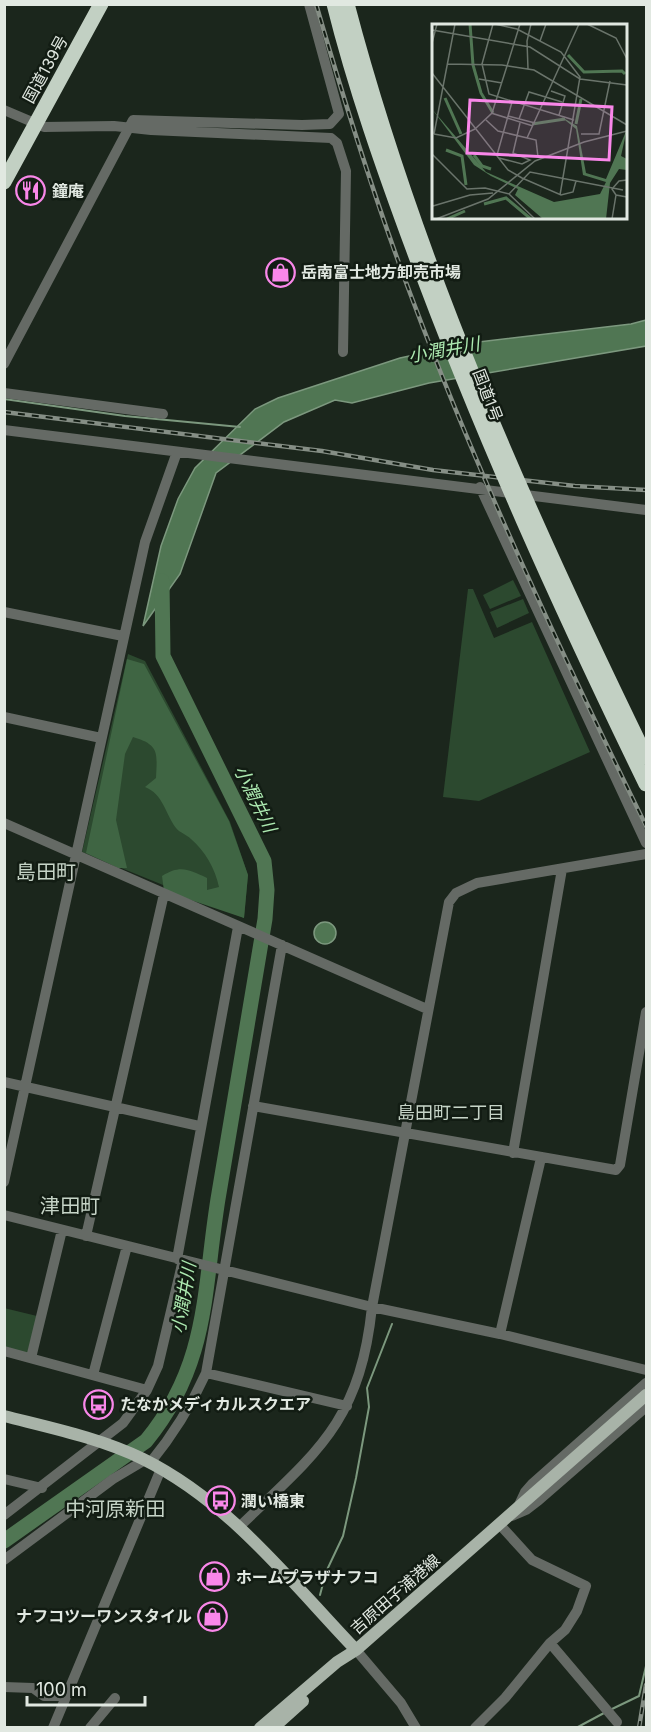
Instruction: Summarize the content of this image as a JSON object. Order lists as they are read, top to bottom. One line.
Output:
{"streets":{"highway":["国道139号","国道1号"],"main road":["吉原田子浦港線"]},"districts":["島田町","島田町二丁目","津田町","中河原新田"],"water":["小潤井川"],"places":{"restaurant":["鐘庵"],"shop":["岳南富士地方卸売市場","ホームプラザナフコ","ナフコツーワンスタイル"],"bus stop":["たなかメディカルスクエア","潤い橋東"]},"scale_bar":"100 m"}
